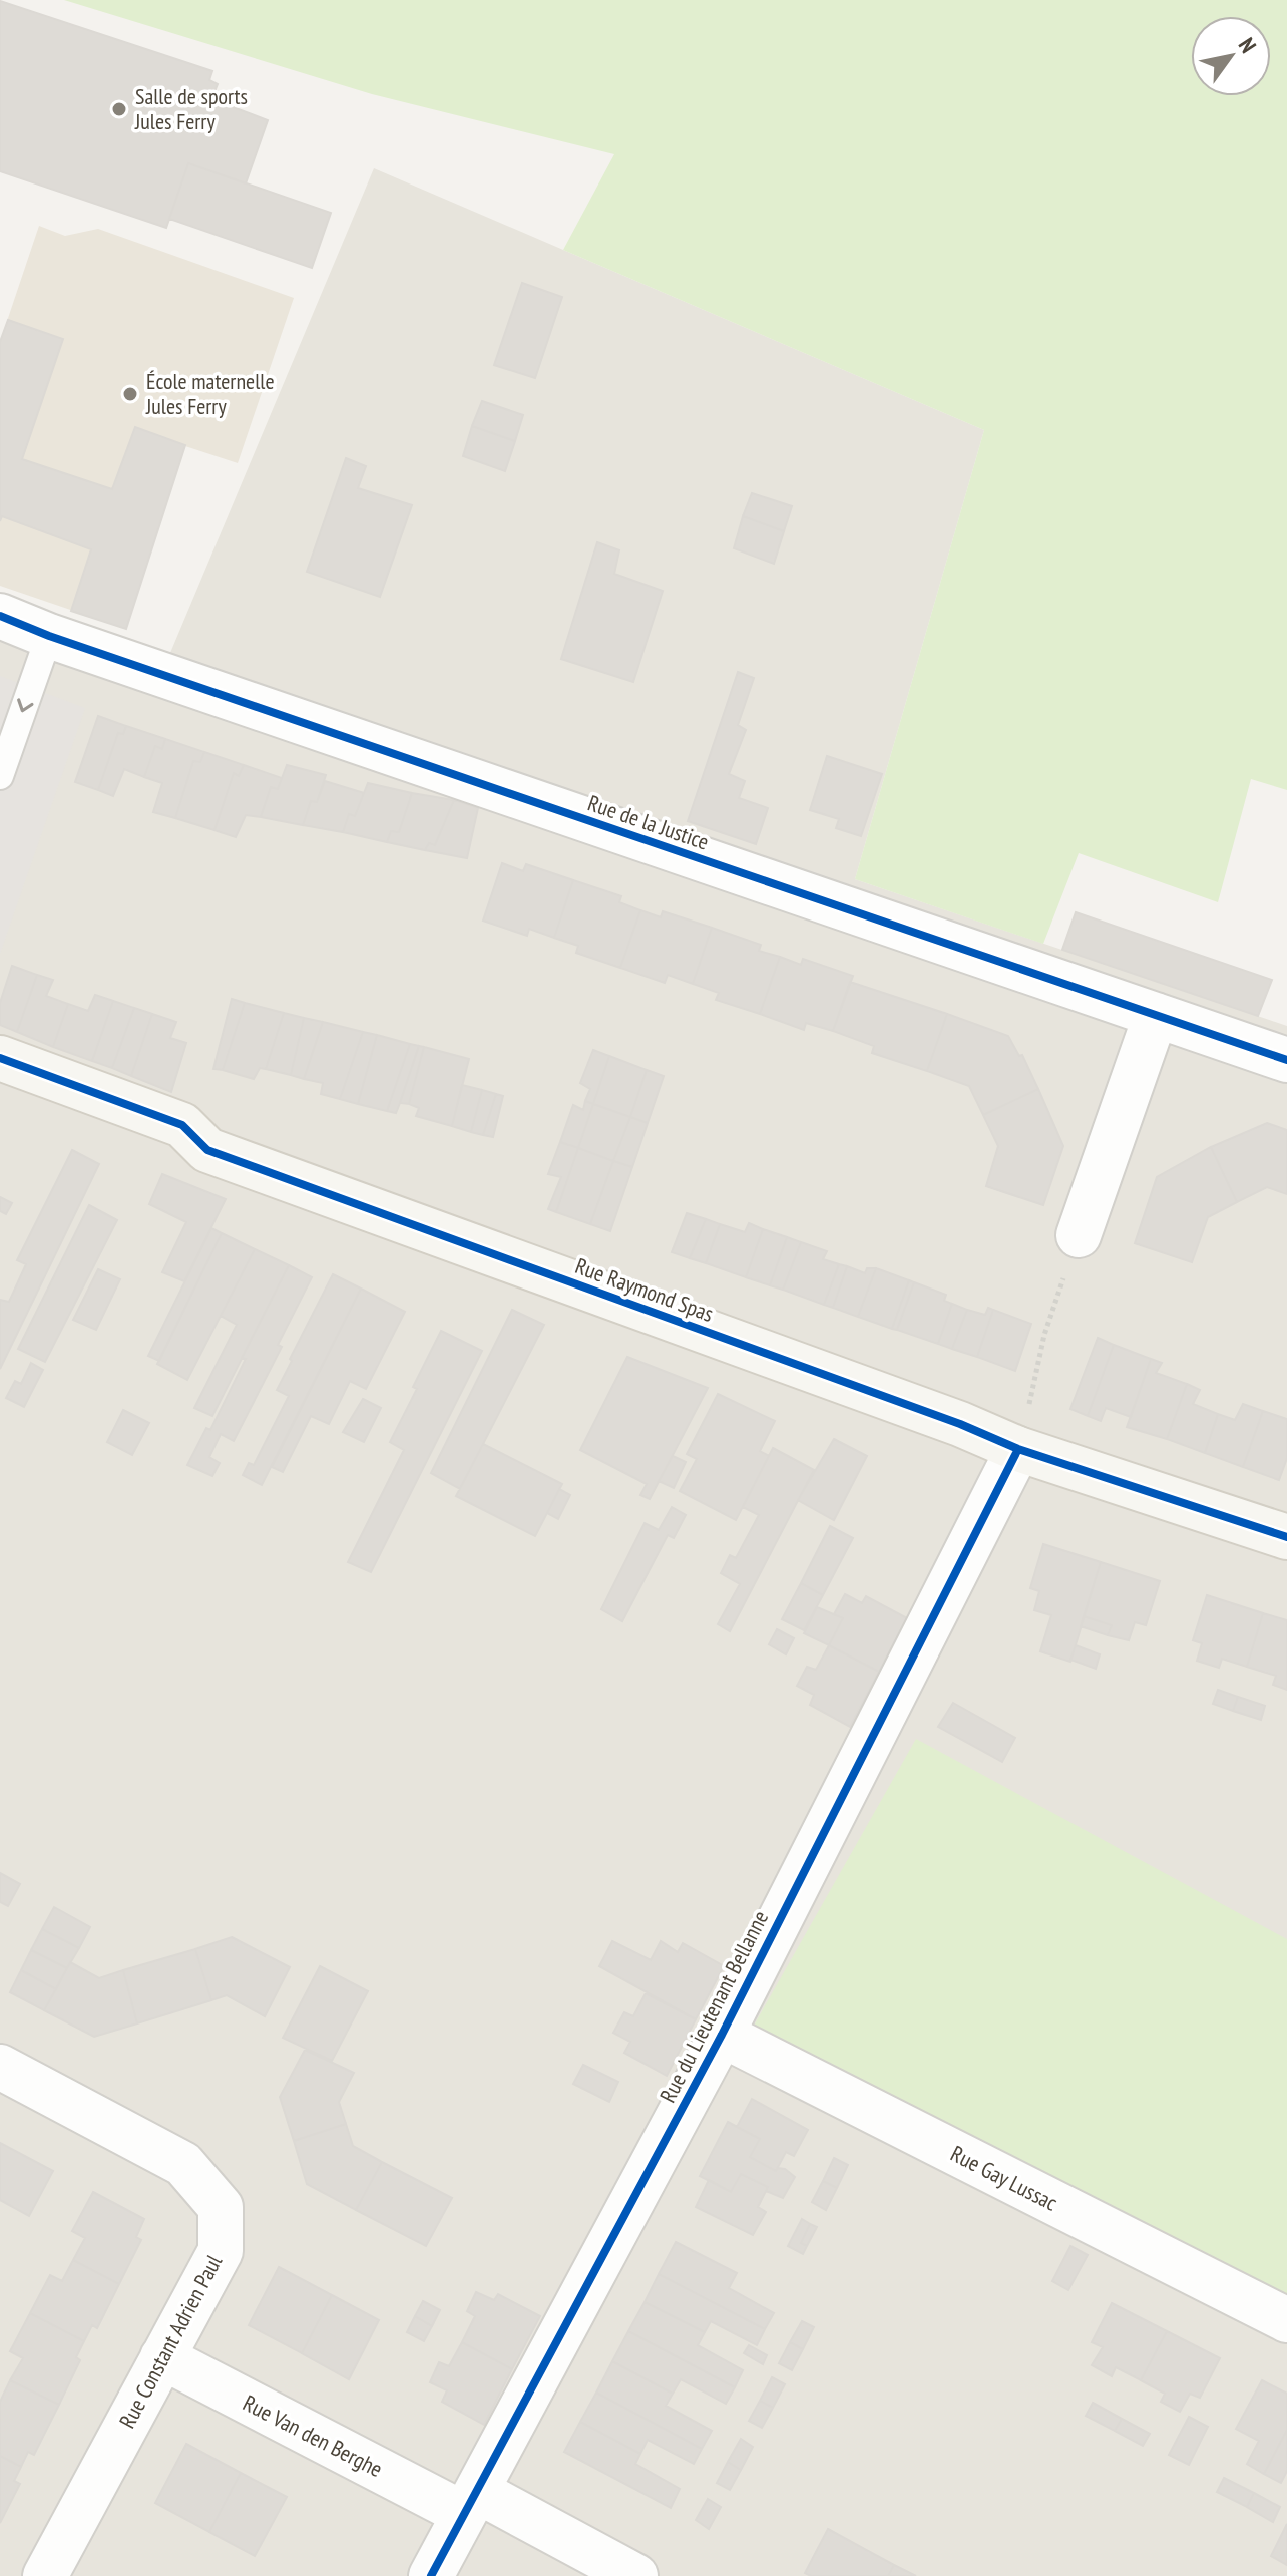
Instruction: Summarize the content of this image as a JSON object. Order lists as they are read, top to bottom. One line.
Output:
{"streets":{"street":["Rue de la Justice","Rue Raymond Spas","Rue du Lieutenant Bellanne","Rue Gay Lussac","Rue Constant Adrien Paul","Rue Van den Berghe"]},"crossings":[["Rue Raymond Spas","Rue du Lieutenant Bellanne"],["Rue du Lieutenant Bellanne","Rue Gay Lussac"],["Rue du Lieutenant Bellanne","Rue Van den Berghe"],["Rue Constant Adrien Paul","Rue Van den Berghe"]],"places":["Salle de sports Jules Ferry","École maternelle Jules Ferry"],"north":"top right"}
